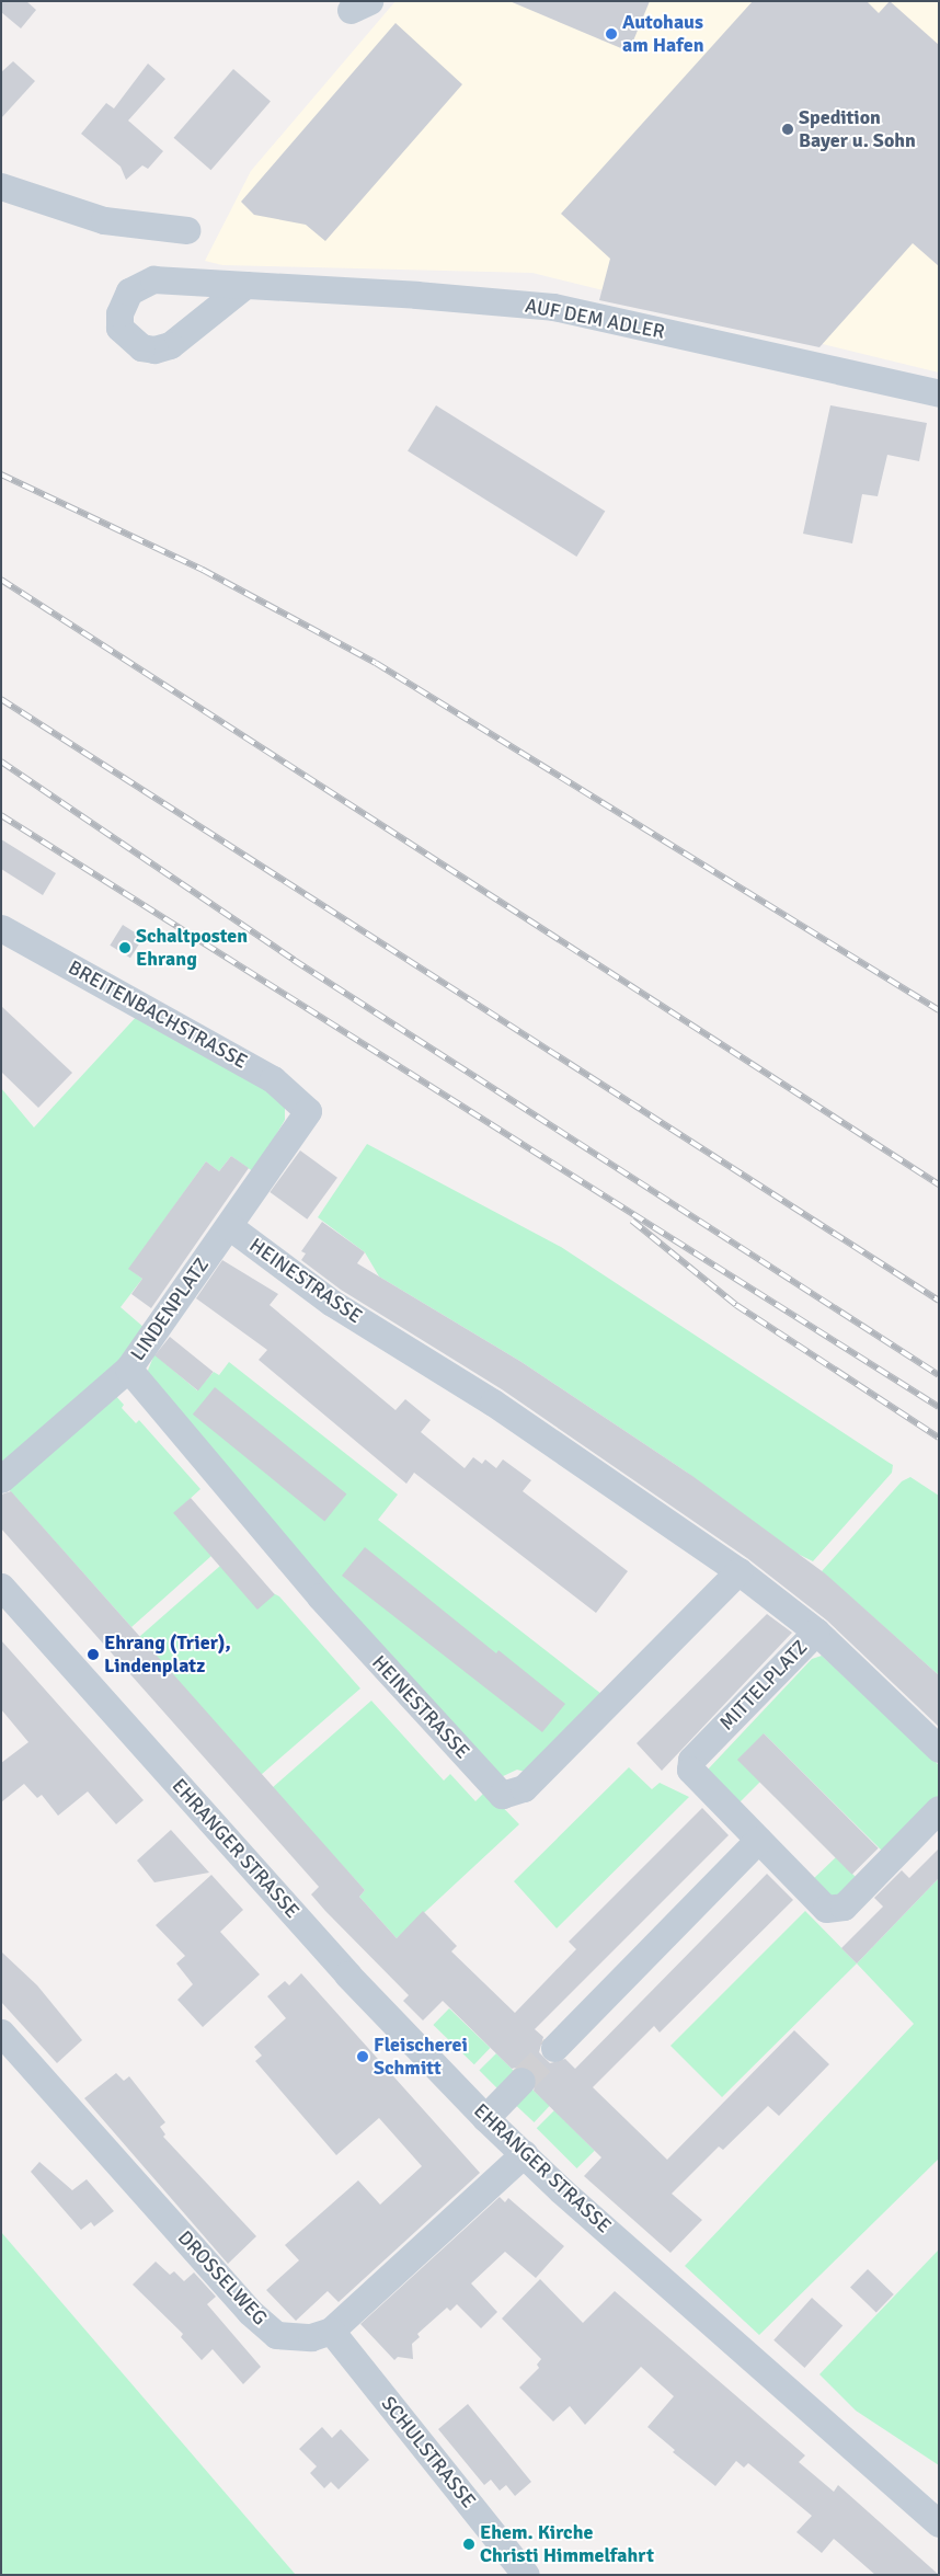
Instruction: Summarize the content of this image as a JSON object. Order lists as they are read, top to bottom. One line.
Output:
{"streets":{"street":["AUF DEM ADLER","BREITENBACHSTRASSE","HEINESTRASSE","LINDENPLATZ","MITTELPLATZ","EHRANGER STRASSE","DROSSELWEG","SCHULSTRASSE"]},"crossings":[["BREITENBACHSTRASSE","LINDENPLATZ"],["HEINESTRASSE","LINDENPLATZ"],["HEINESTRASSE","MITTELPLATZ"],["EHRANGER STRASSE","DROSSELWEG"],["DROSSELWEG","SCHULSTRASSE"]],"places":["Autohaus am Hafen","Spedition Bayer u. Sohn","Schaltposten Ehrang","Ehrang (Trier), Lindenplatz","Fleischerei Schmitt","Ehem. Kirche Christi Himmelfahrt"]}
